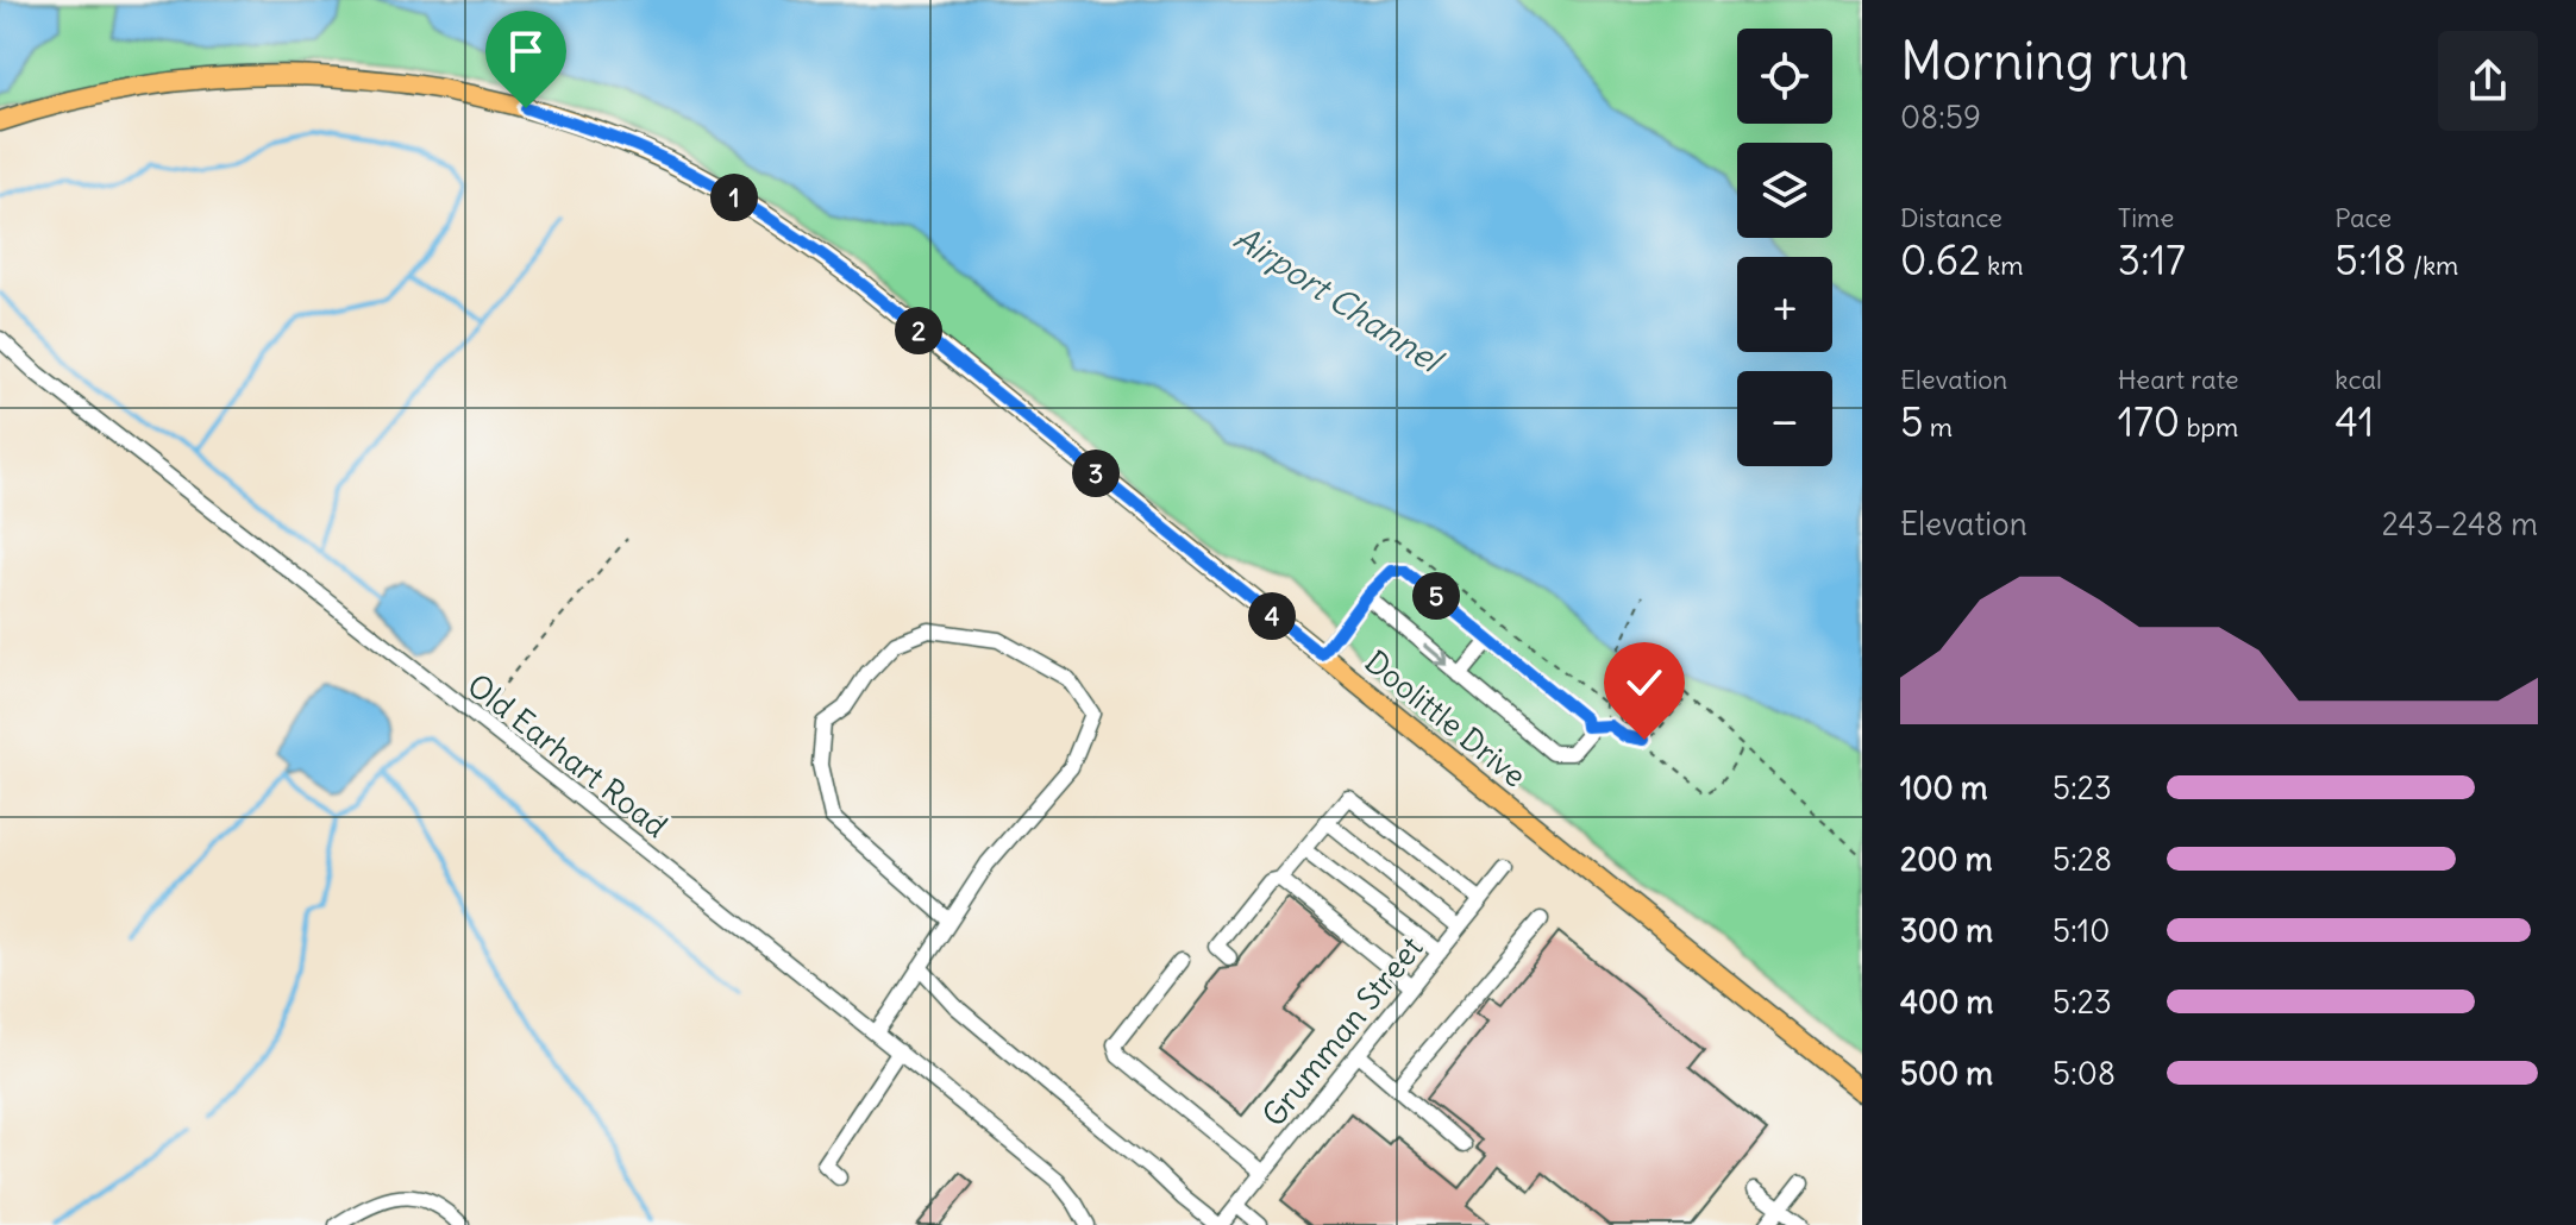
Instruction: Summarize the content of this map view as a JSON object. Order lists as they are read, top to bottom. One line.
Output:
{"streets":{"main road":["Doolittle Drive"],"street":["Old Earhart Road","Grumman Street"]},"water":["Airport Channel"],"page":{"heading":["Morning run","08:59"],"map_buttons":["+","−"],"stats":[["Distance","0.62 km"],["Time","3:17"],["Pace","5:18 /km"],["Elevation","5 m"],["Heart rate","170 bpm"],["kcal","41"]],"pins":["1","2","3","5","4"],"chart":["Elevation","243–248 m"],"list":[{"name":"100 m","note":"5:23"},{"name":"200 m","note":"5:28"},{"name":"300 m","note":"5:10"},{"name":"400 m","note":"5:23"},{"name":"500 m","note":"5:08"}]}}
